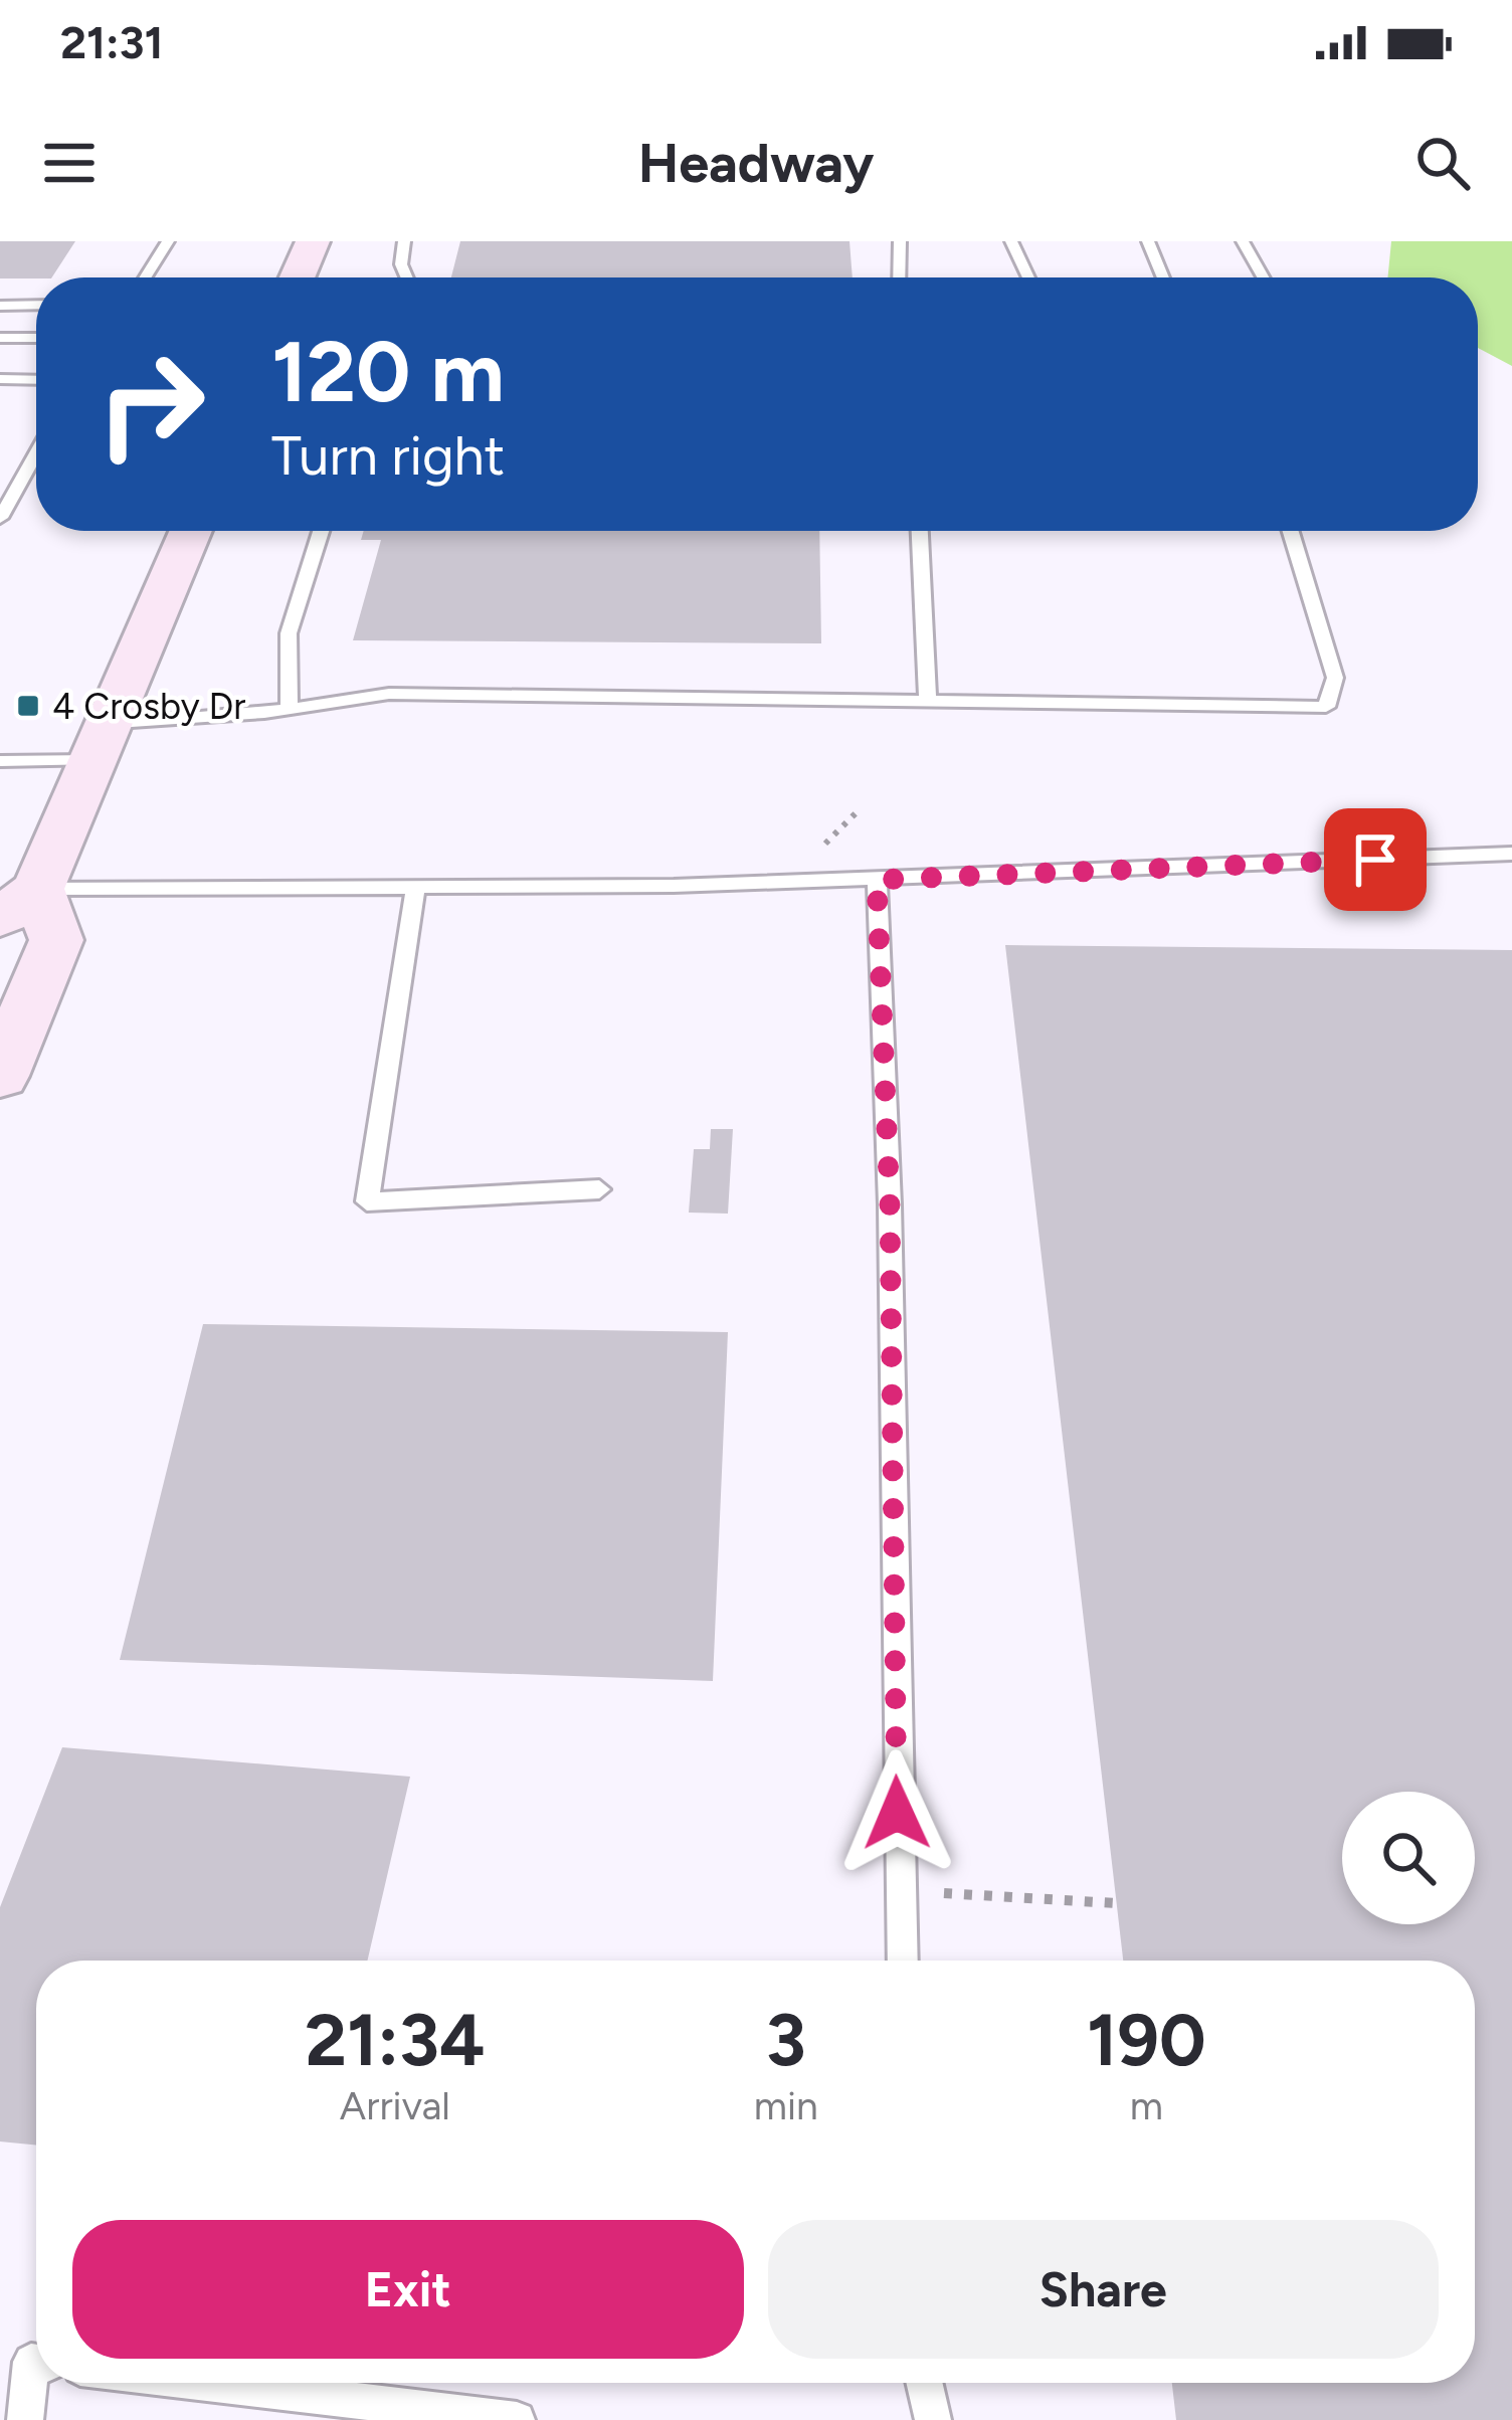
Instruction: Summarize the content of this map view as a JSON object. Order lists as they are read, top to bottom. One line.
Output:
{"places":{"transit":["4 Crosby Dr"]},"page":{"status":"21:31","header":"Headway","turn":["120 m","Turn right"],"eta":["21:34","Arrival","3","min","190","m"],"buttons":["Exit","Share"]}}
